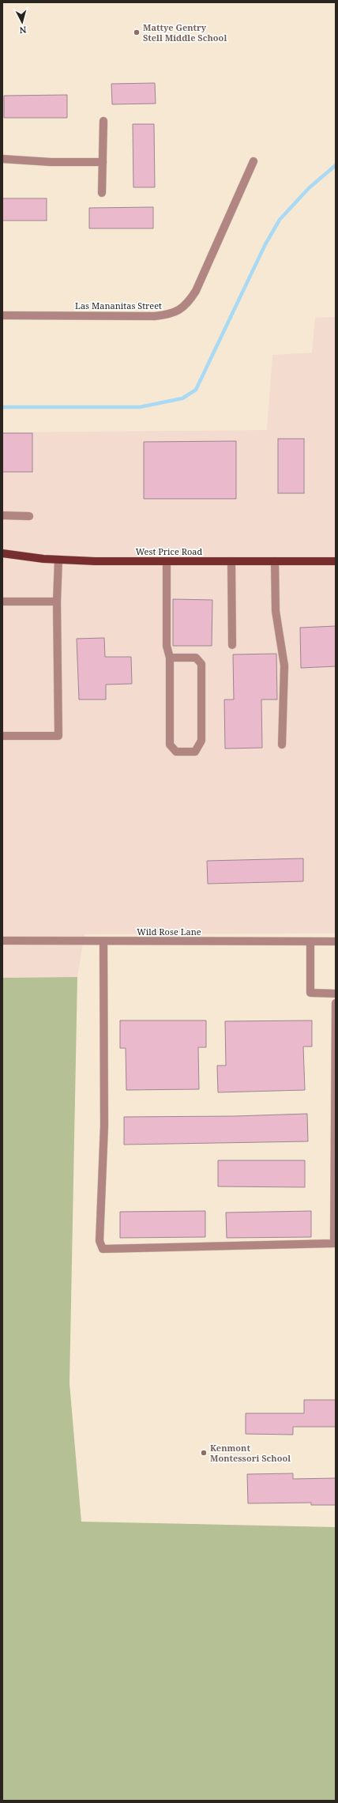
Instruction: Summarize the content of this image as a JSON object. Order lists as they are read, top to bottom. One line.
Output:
{"streets":{"main road":["West Price Road"],"street":["Las Mananitas Street","Wild Rose Lane"]},"places":["Mattye Gentry Stell Middle School","Kenmont Montessori School"],"north":"bottom"}
